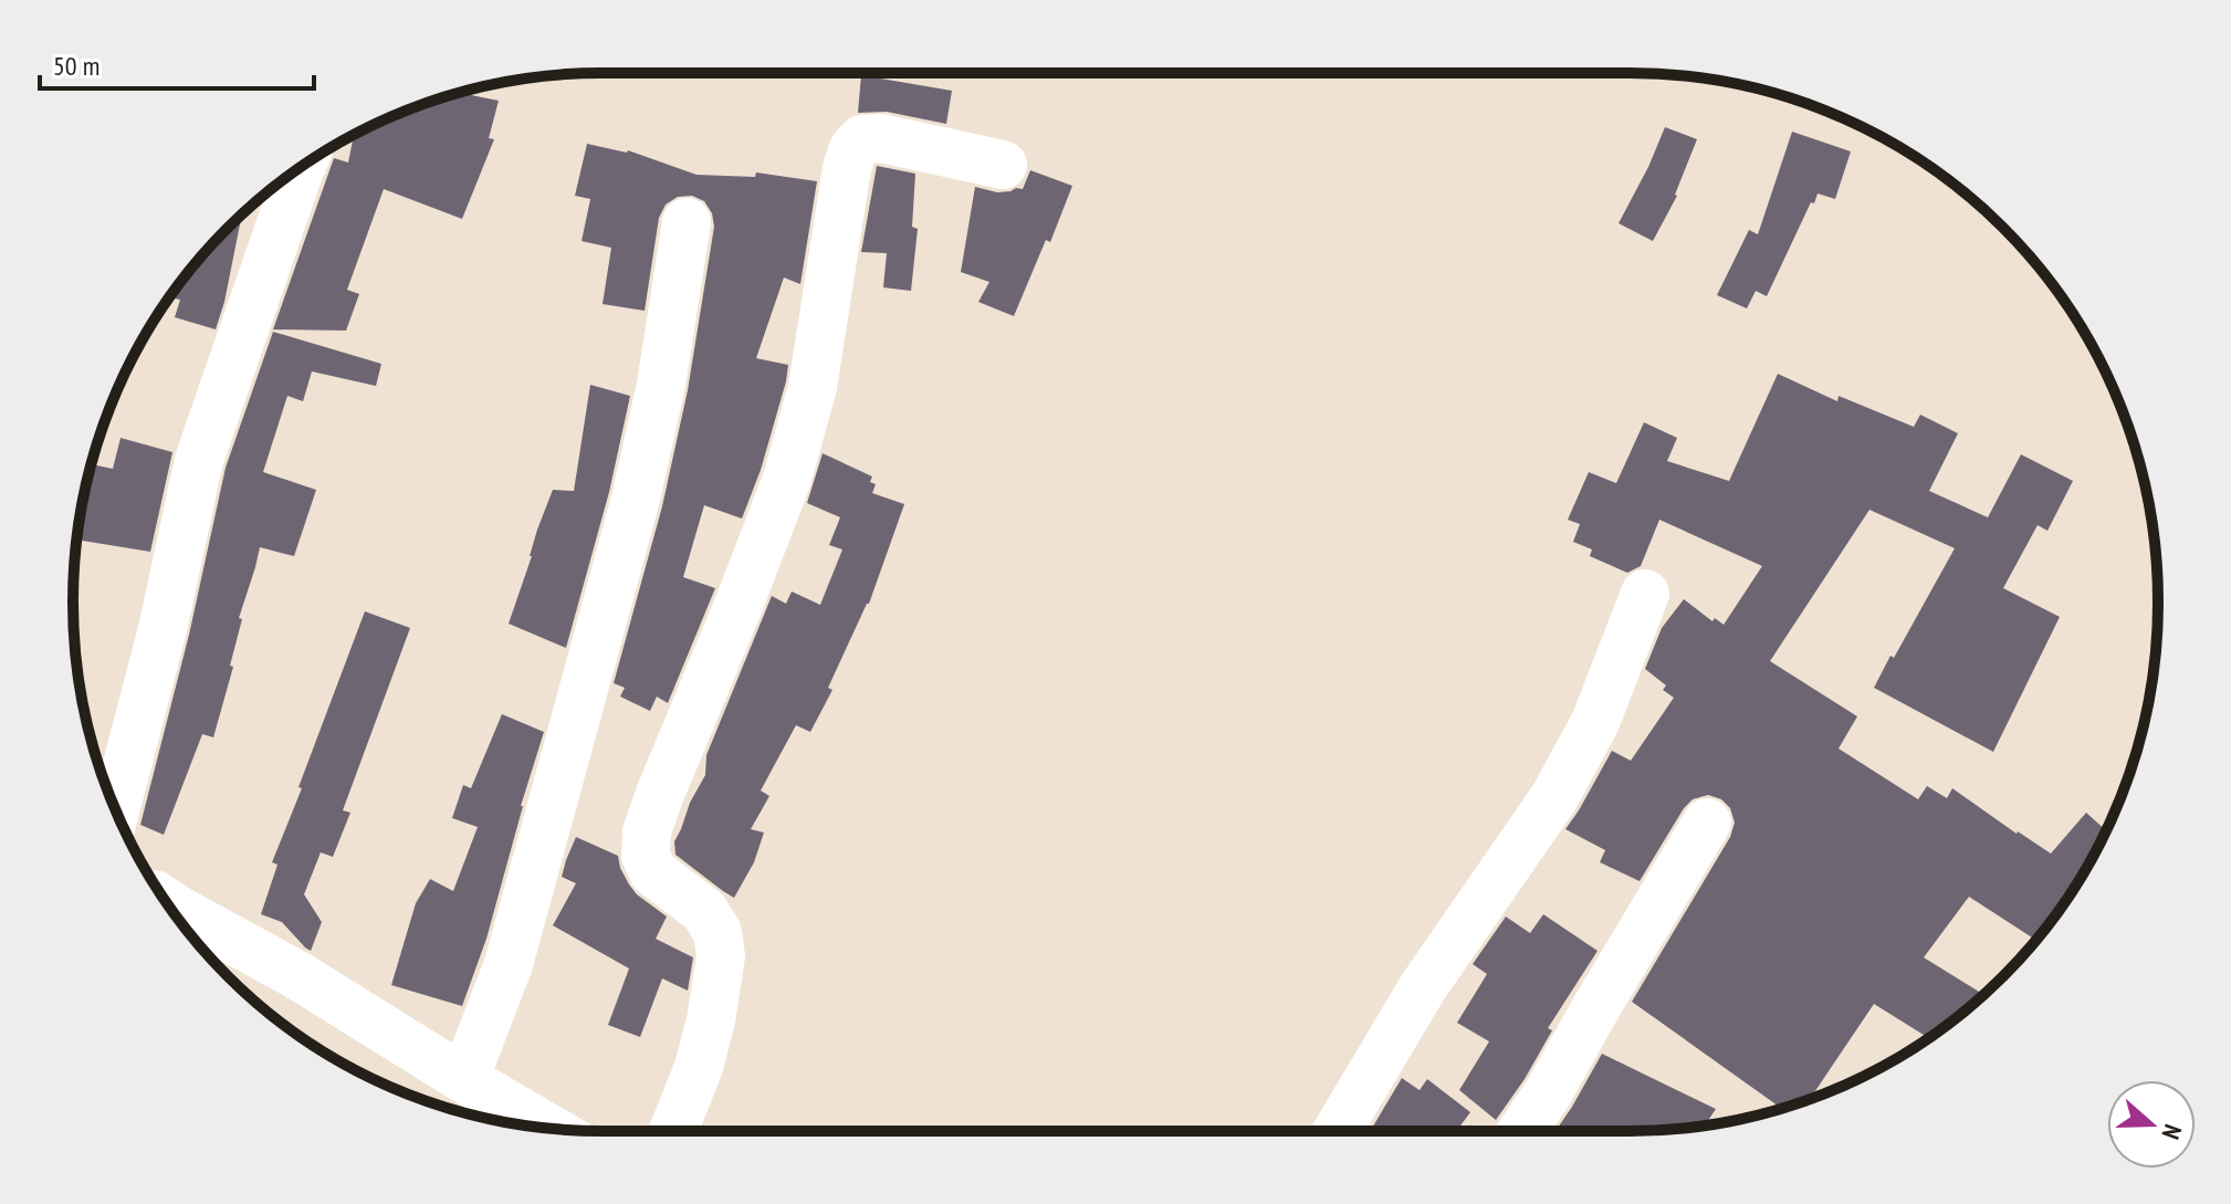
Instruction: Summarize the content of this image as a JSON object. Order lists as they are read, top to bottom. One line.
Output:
{"scale_bar":"50 m","north":"right"}
